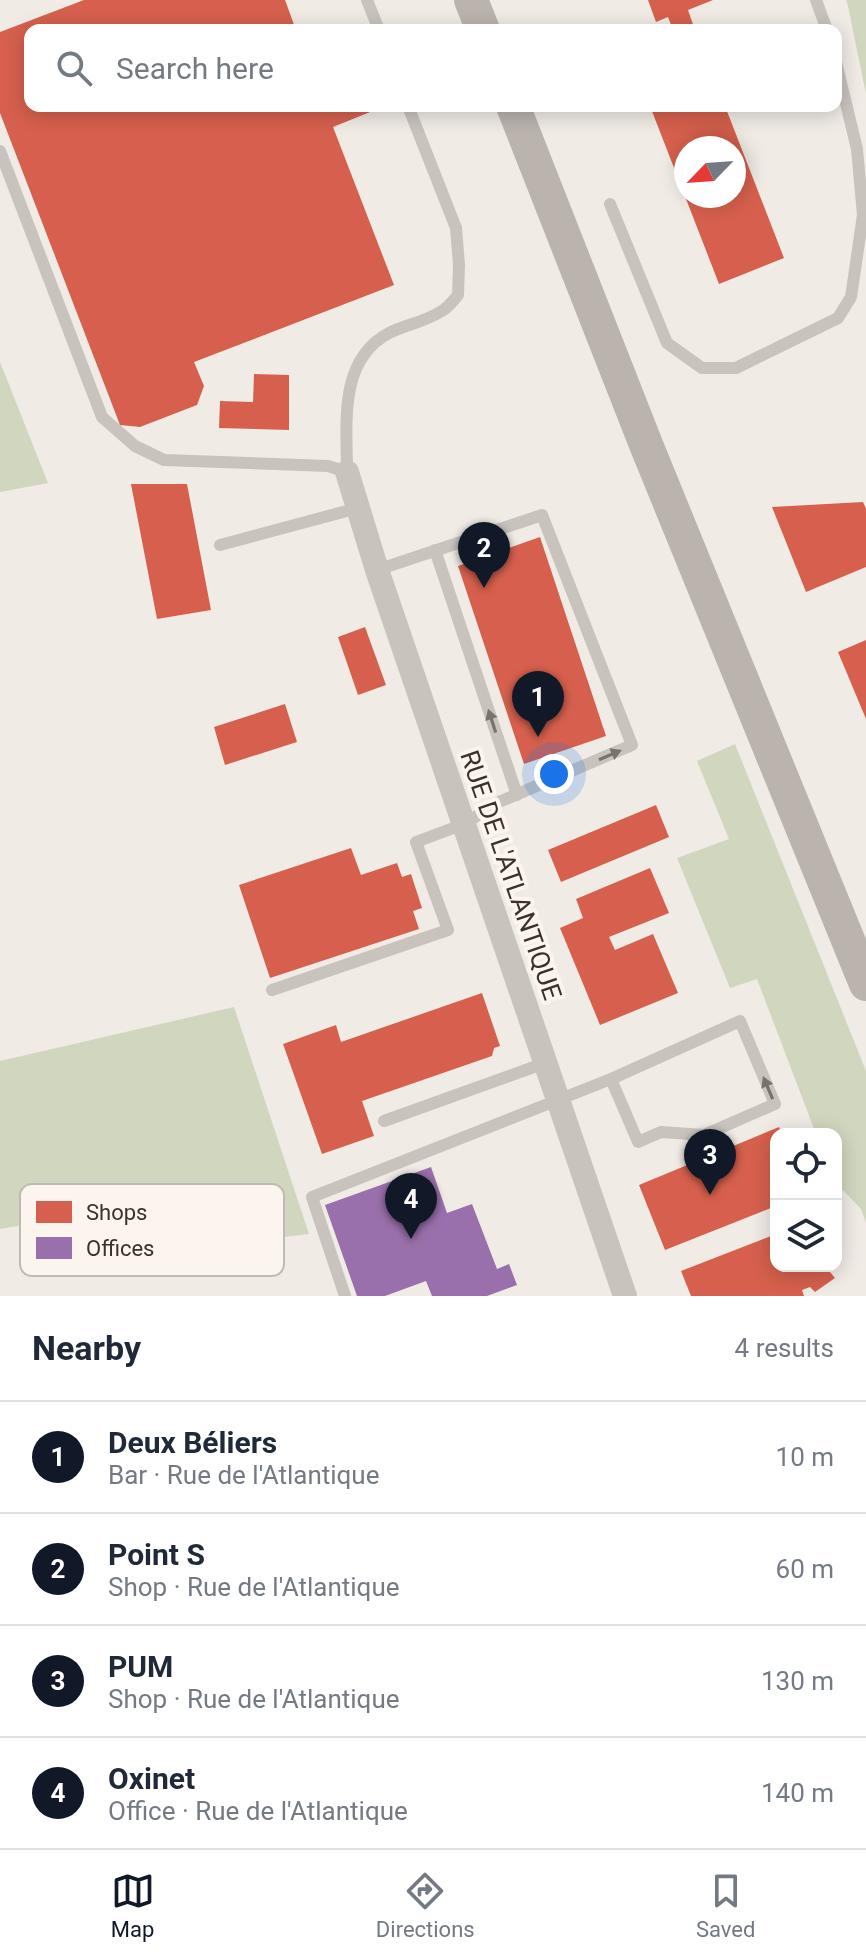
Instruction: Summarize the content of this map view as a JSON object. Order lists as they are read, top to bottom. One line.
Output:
{"streets":{"street":["RUE DE L'ATLANTIQUE"]},"legend":["Shops","Offices"],"north":"bottom left","page":{"search":"Search here","pins":["2","1","3","4"],"heading":["Nearby","4 results"],"list":[{"mark":"1","name":"Deux Béliers","note":"Bar · Rue de l'Atlantique","value":"10 m"},{"mark":"2","name":"Point S","note":"Shop · Rue de l'Atlantique","value":"60 m"},{"mark":"3","name":"PUM","note":"Shop · Rue de l'Atlantique","value":"130 m"},{"mark":"4","name":"Oxinet","note":"Office · Rue de l'Atlantique","value":"140 m"}],"nav":["Map","Directions","Saved"]}}
